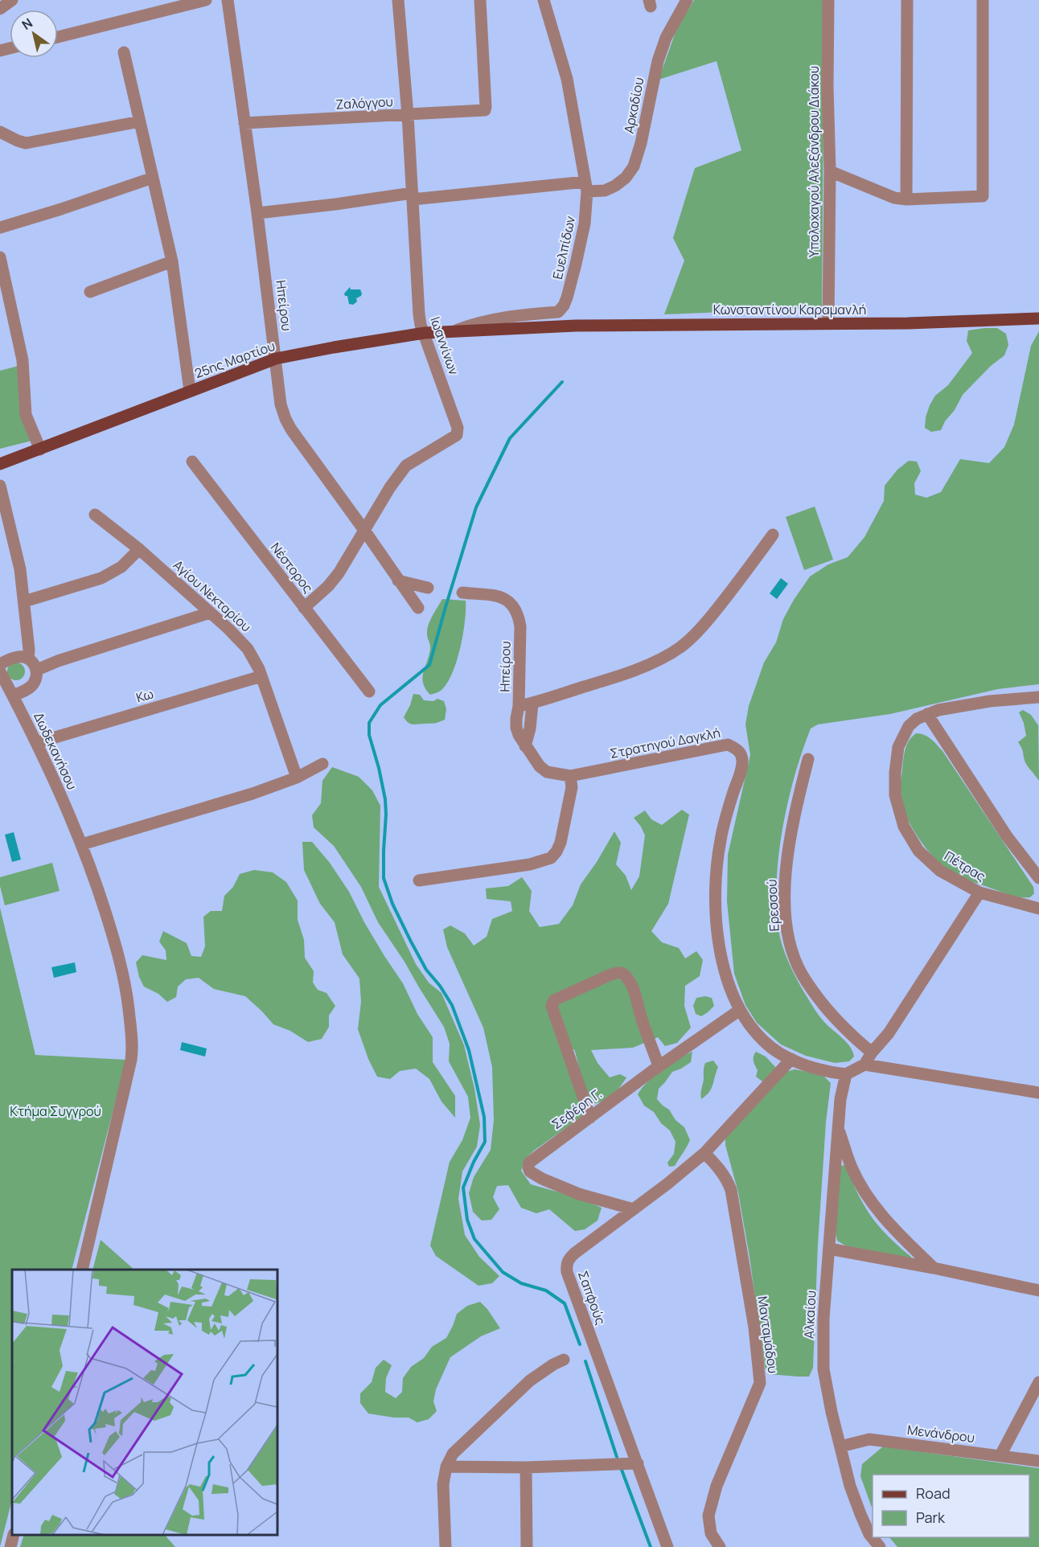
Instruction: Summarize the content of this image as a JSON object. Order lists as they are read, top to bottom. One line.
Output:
{"streets":{"main road":["Κωνσταντίνου Καραμανλή","25ης Μαρτίου"],"street":["Ζαλόγγου","Αρκαδίου","Υπολοχαγού Αλεξάνδρου Διάκου","Ευελπίδων","Ηπείρου","Ιωαννίνων","Νέστορος","Αγίου Νεκταρίου","Κω","Στρατηγού Δαγκλή","Δωδεκανήσου","Πέτρας","Ερεσσού","Σεφέρη Γ.","Σαπφούς","Αλκαίου","Μανταμάδου","Μενάνδρου"]},"crossings":[["Ζαλόγγου","Ηπείρου"],["Ζαλόγγου","Ιωαννίνων"],["Αρκαδίου","Ευελπίδων"],["Αρκαδίου","Ηπείρου"],["Αρκαδίου","Ιωαννίνων"],["Υπολοχαγού Αλεξάνδρου Διάκου","Κωνσταντίνου Καραμανλή"],["Ευελπίδων","25ης Μαρτίου"],["Ηπείρου","Ιωαννίνων"],["Ηπείρου","25ης Μαρτίου"],["Ηπείρου","Στρατηγού Δαγκλή"],["Κωνσταντίνου Καραμανλή","25ης Μαρτίου"],["Ιωαννίνων","25ης Μαρτίου"],["Ιωαννίνων","Νέστορος"],["Αγίου Νεκταρίου","Κω"],["Κω","Δωδεκανήσου"],["Στρατηγού Δαγκλή","Σεφέρη Γ."],["Στρατηγού Δαγκλή","Σαπφούς"],["Στρατηγού Δαγκλή","Αλκαίου"],["Σεφέρη Γ.","Σαπφούς"],["Σαπφούς","Μανταμάδου"],["Αλκαίου","Μενάνδρου"]],"parks":["Κτήμα Συγγρού"],"legend":["Road","Park"],"north":"top left"}
